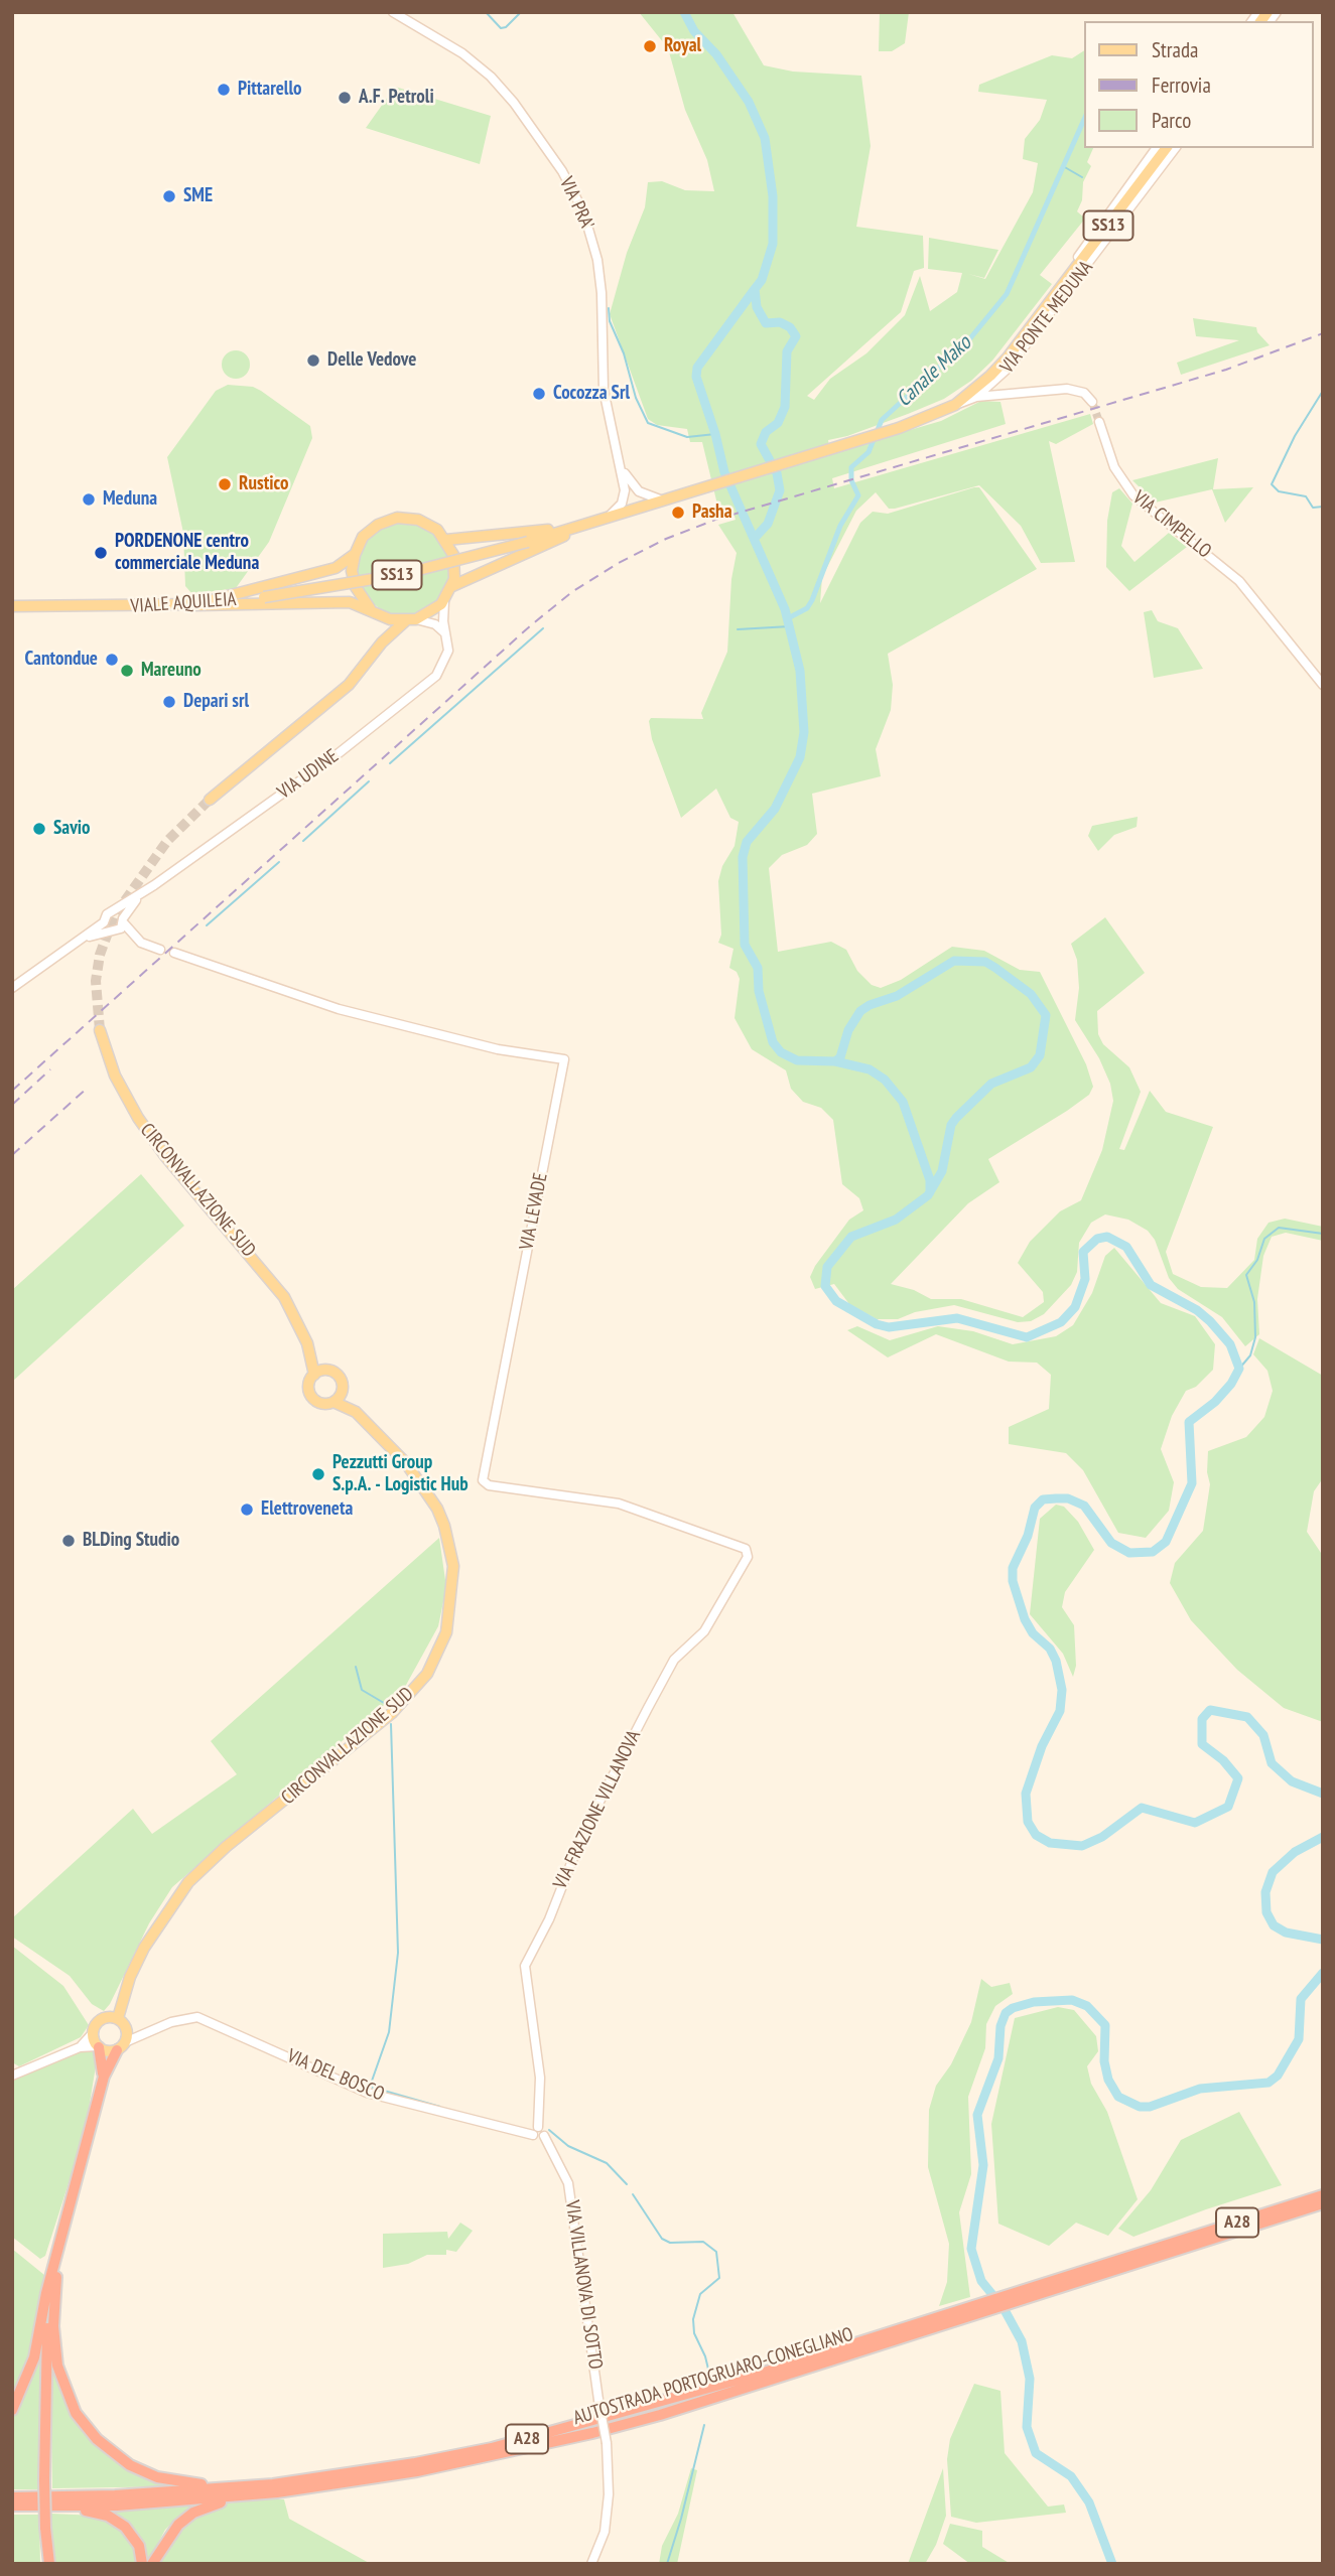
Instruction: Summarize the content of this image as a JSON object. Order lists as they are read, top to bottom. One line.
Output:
{"streets":{"highway":["A28","AUTOSTRADA PORTOGRUARO-CONEGLIANO"],"main road":["SS13","VIA PONTE MEDUNA","VIALE AQUILEIA","CIRCONVALLAZIONE SUD"],"street":["VIA PRA'","VIA CIMPELLO","VIA UDINE","VIA LEVADE","VIA FRAZIONE VILLANOVA","VIA DEL BOSCO","VIA VILLANOVA DI SOTTO"]},"crossings":[["VIA PRA'","VIALE AQUILEIA"],["VIA PONTE MEDUNA","VIALE AQUILEIA"],["CIRCONVALLAZIONE SUD","VIA DEL BOSCO"],["VIA LEVADE","VIA FRAZIONE VILLANOVA"],["VIA FRAZIONE VILLANOVA","VIA DEL BOSCO"],["VIA DEL BOSCO","VIA VILLANOVA DI SOTTO"]],"water":["Canale Mako"],"places":["Royal","Pittarello","A.F. Petroli","SME","Delle Vedove","Cocozza Srl","Rustico","Meduna","Pasha","PORDENONE centro commerciale Meduna","Cantondue","Mareuno","Depari srl","Savio","Pezzutti Group S.p.A. - Logistic Hub","Elettroveneta","BLDing Studio"],"legend":["Strada","Ferrovia","Parco"]}
